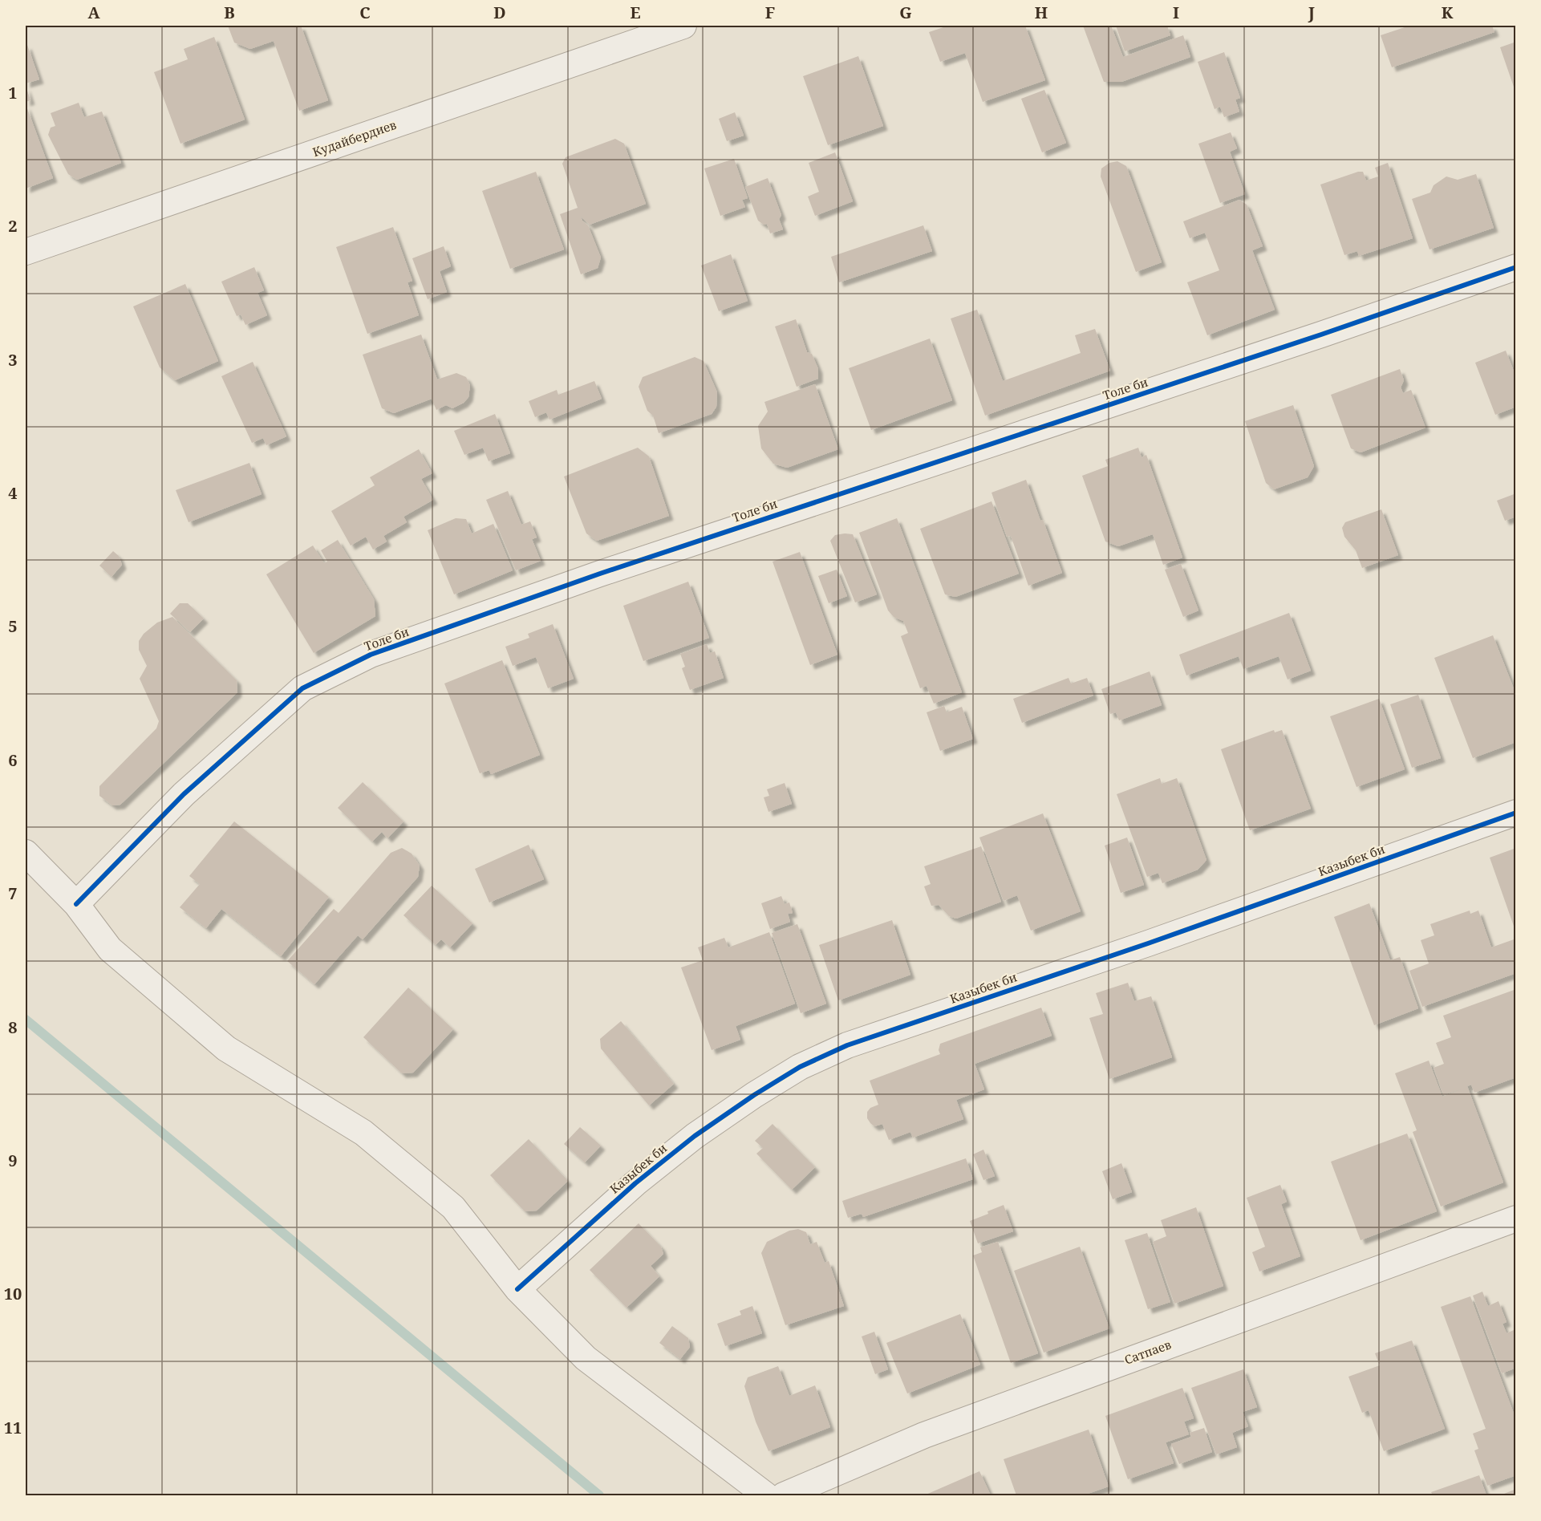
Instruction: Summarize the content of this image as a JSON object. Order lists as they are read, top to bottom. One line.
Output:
{"streets":{"street":["Кудайбердиев","Толе би","Казыбек би","Сатпаев"]},"grid":{"columns":["A","B","C","D","E","F","G","H","I","J","K"],"rows":["1","2","3","4","5","6","7","8","9","10","11"]}}
